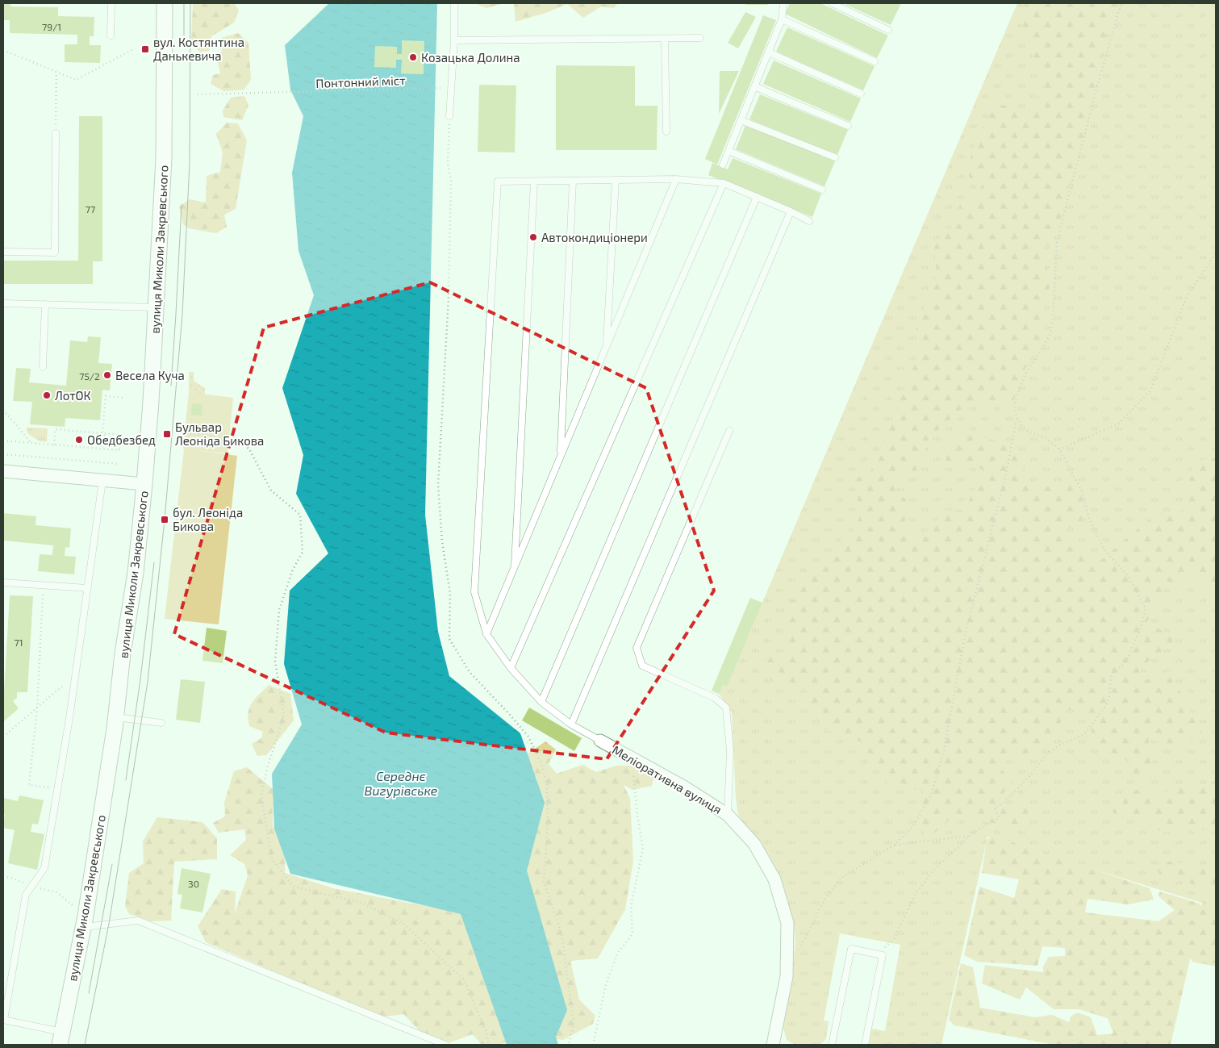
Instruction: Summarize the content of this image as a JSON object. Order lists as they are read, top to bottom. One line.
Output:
{"streets":{"street":["вулиця Миколи Закревського","Меліоративна вулиця"],"path":["Понтонний міст"]},"water":["Середнє Вигурівське"],"places":{"transit":["вул. Костянтина Данькевича","Бульвар Леоніда Бикова","бул. Леоніда Бикова"],"other":["Козацька Долина","Автокондиціонери","Весела Куча","ЛотОК","Обедбезбед"]},"house_numbers":["79/1","77","75/2","71","30"]}
